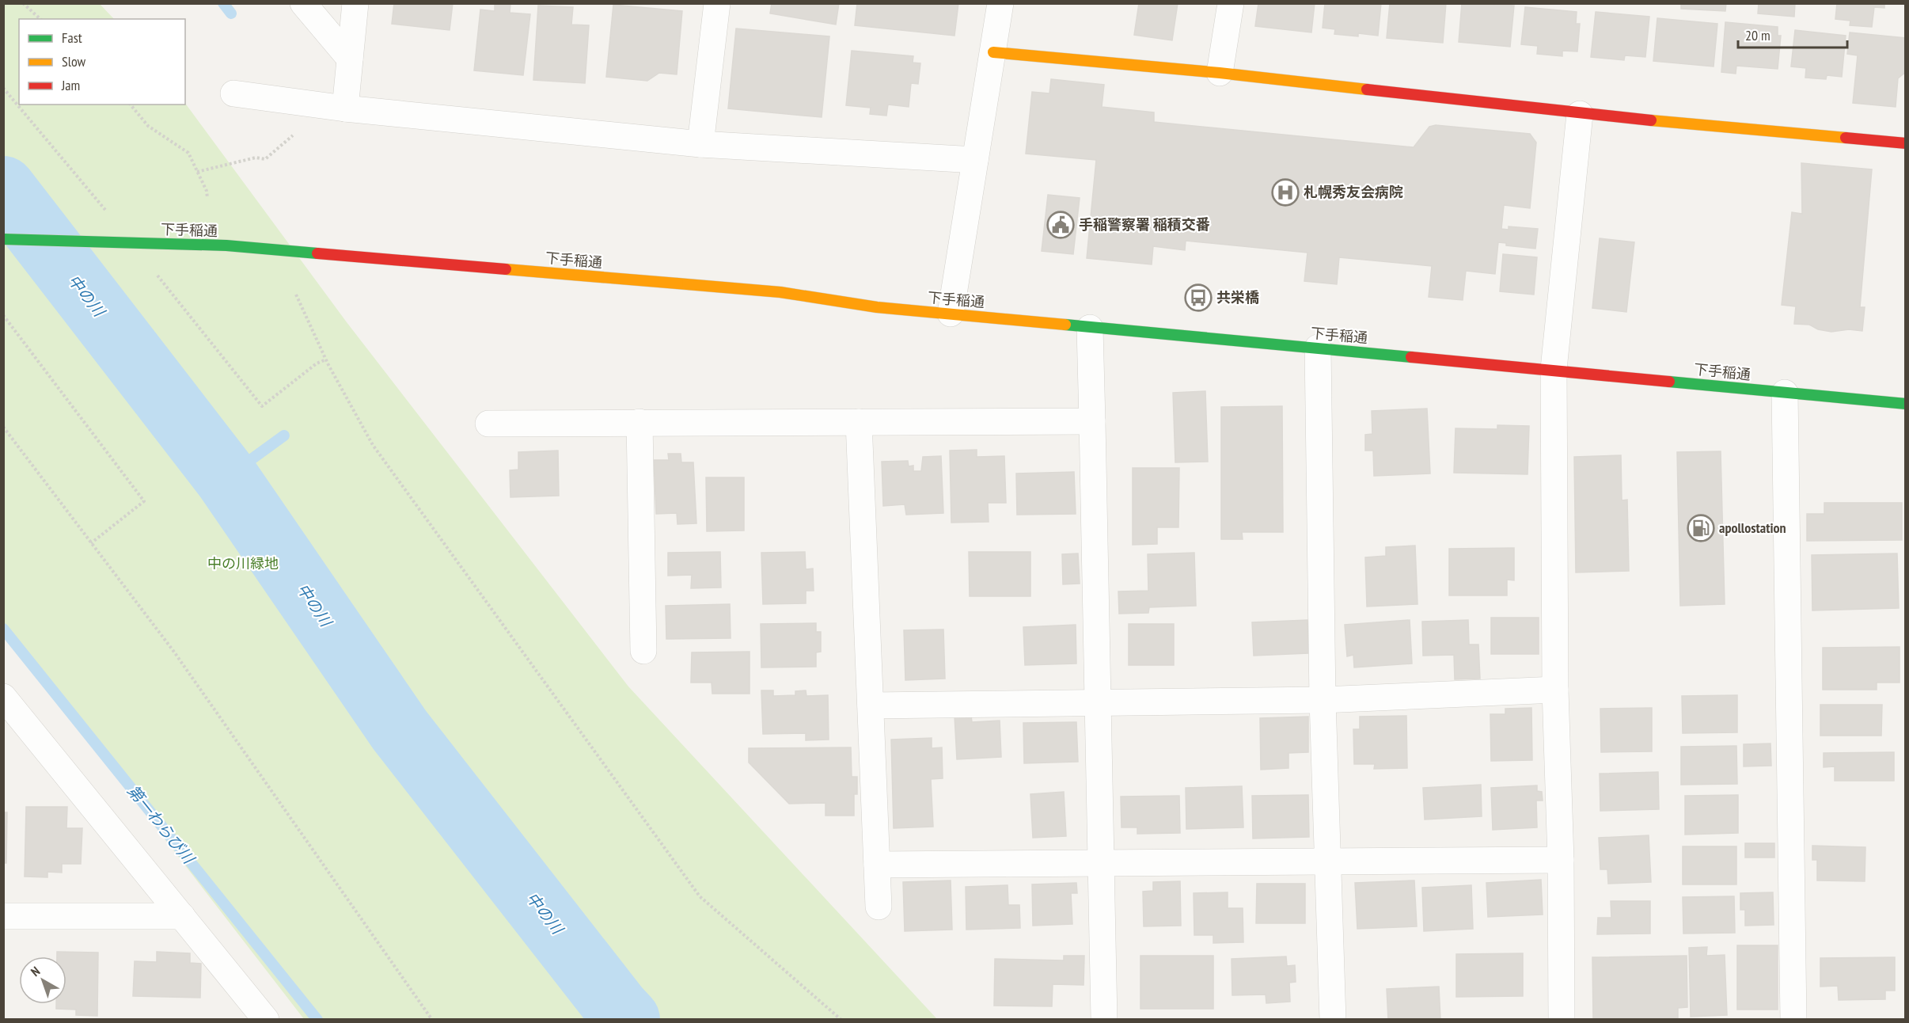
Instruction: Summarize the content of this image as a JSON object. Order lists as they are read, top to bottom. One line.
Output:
{"streets":{"main road":["下手稲通"]},"water":["中の川","第一わらび川"],"parks":["中の川緑地"],"places":{"hospital":["札幌秀友会病院"],"public building":["手稲警察署 稲積交番"],"bus stop":["共栄橋"],"fuel station":["apollostation"]},"legend":["Fast","Slow","Jam"],"scale_bar":"20 m","north":"top left"}
